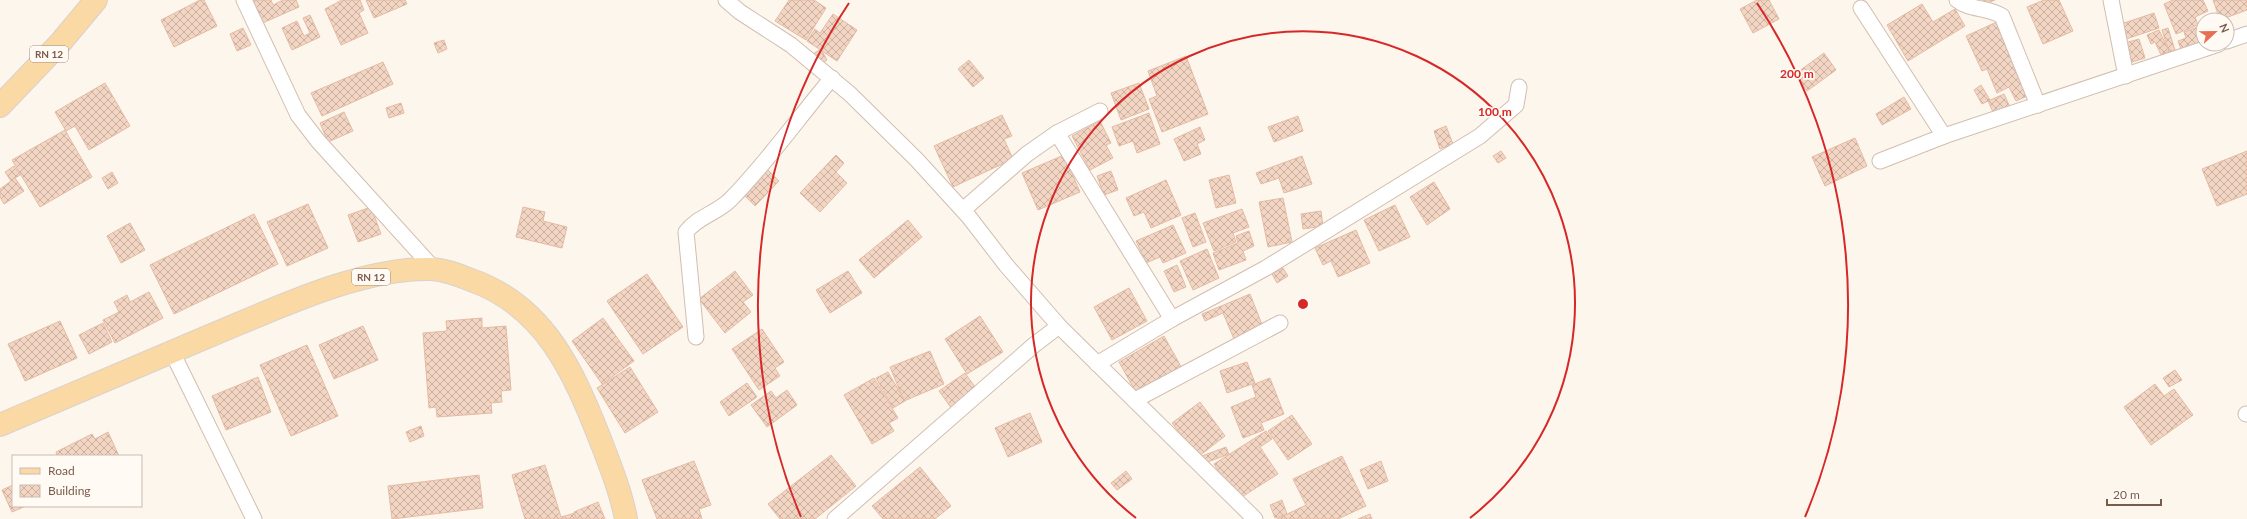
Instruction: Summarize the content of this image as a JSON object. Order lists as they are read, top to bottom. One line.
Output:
{"streets":{"main road":["RN 12"]},"legend":["Road","Building"],"scale_bar":"20 m","north":"right","rings":["200 m","100 m"]}
